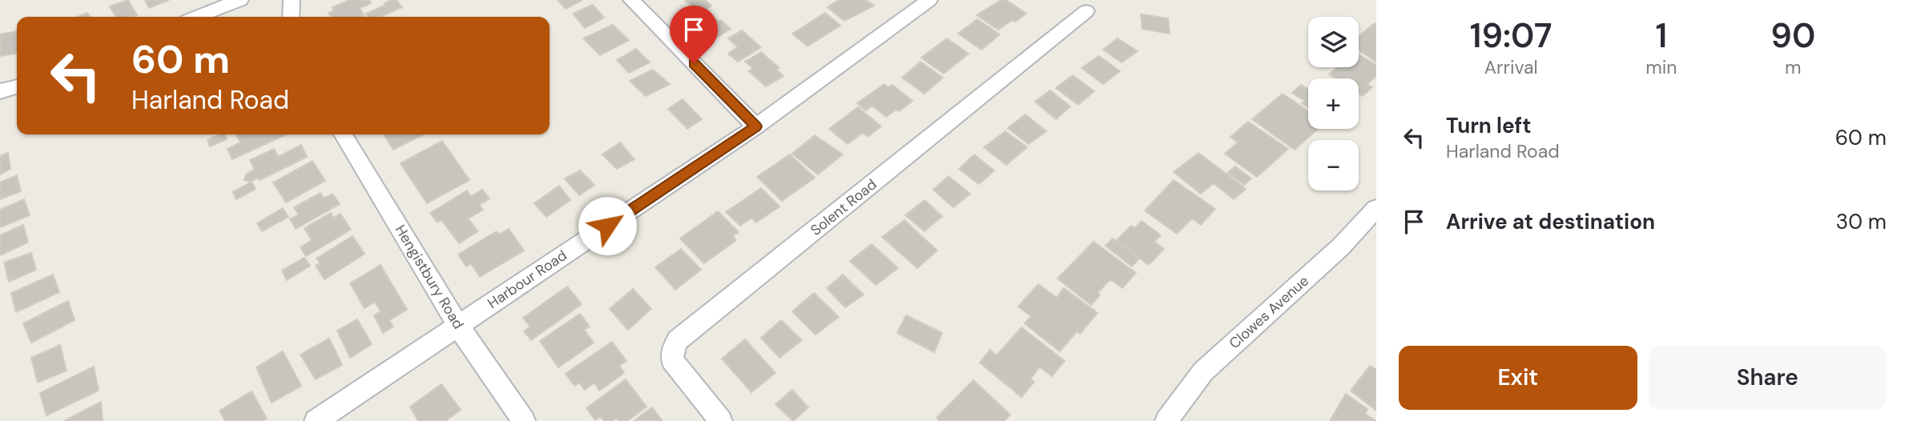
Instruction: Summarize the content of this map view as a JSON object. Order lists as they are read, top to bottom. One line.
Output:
{"streets":{"street":["Solent Road","Hengistbury Road","Harbour Road","Clowes Avenue"]},"crossings":[["Hengistbury Road","Harbour Road"]],"page":{"eta":["19:07","Arrival","1","min","90","m"],"map_buttons":["+","−"],"turn":["60 m","Harland Road"],"list":[{"name":"Turn left","note":"Harland Road","value":"60 m"},{"name":"Arrive at destination","value":"30 m"}],"buttons":["Exit","Share"]}}
